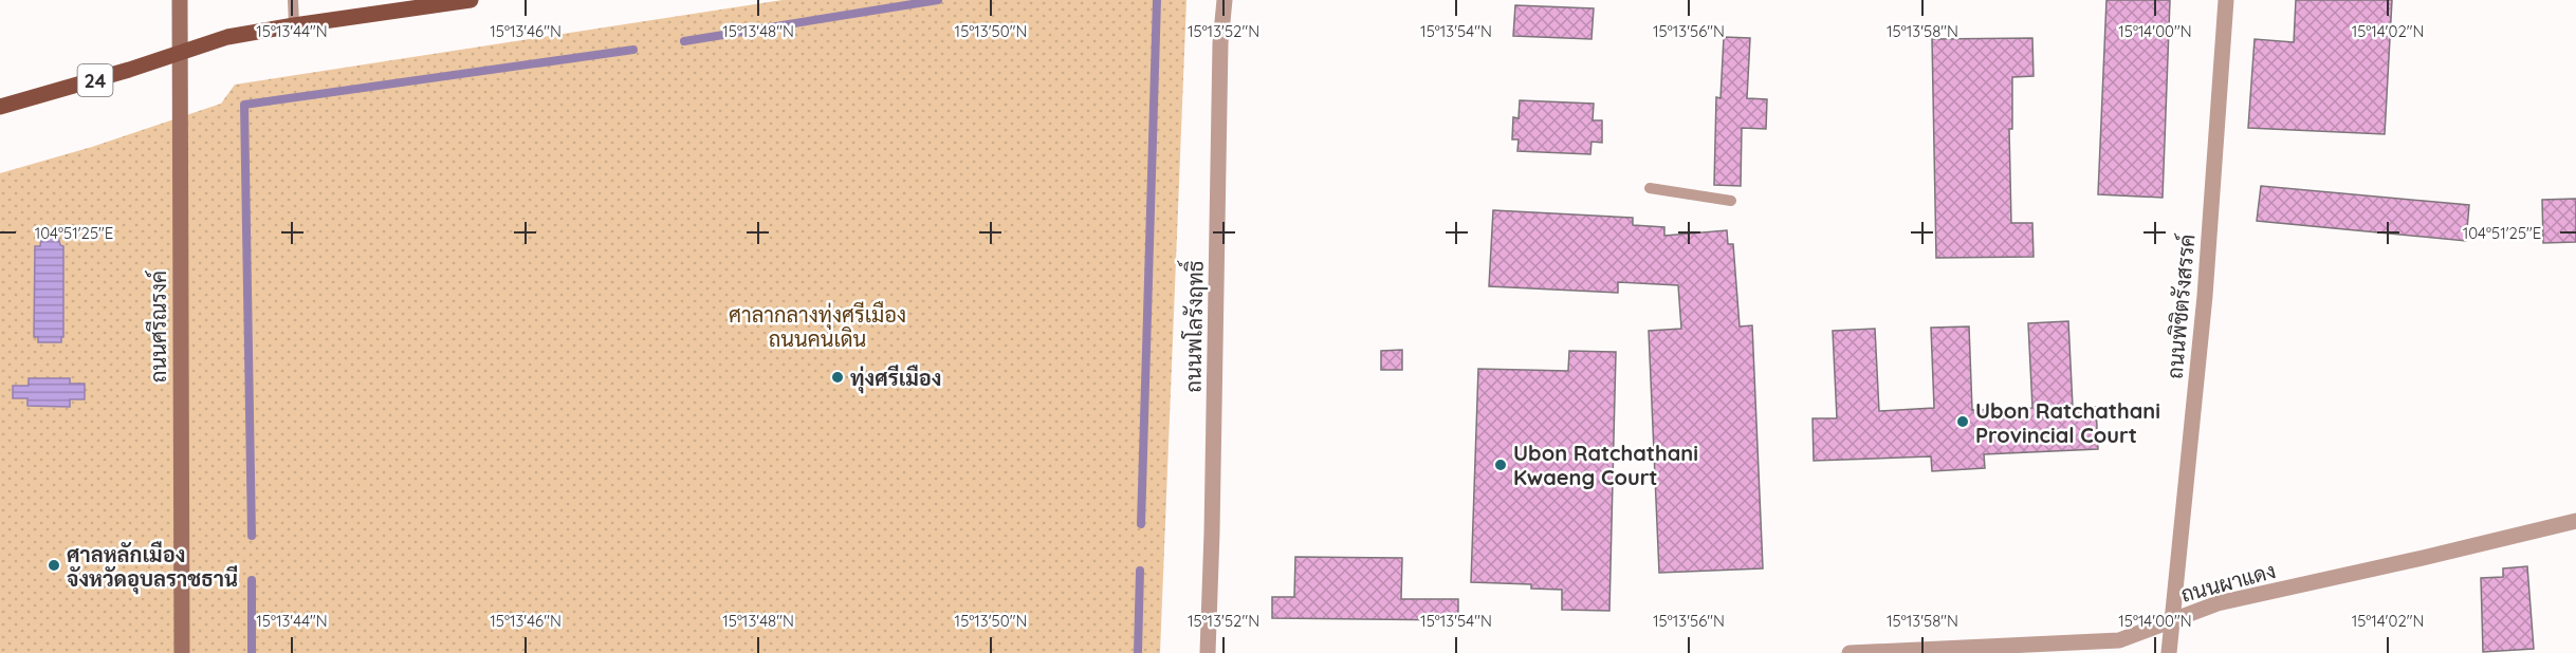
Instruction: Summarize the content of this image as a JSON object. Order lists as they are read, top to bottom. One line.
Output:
{"streets":{"main road":["24","ถนนศรีณรงค์"],"street":["ถนนพิชิตรังสรรค์","ถนนพโลรังฤทธิ์","ถนนผาแดง"]},"crossings":[["24","ถนนศรีณรงค์"],["ถนนพิชิตรังสรรค์","ถนนผาแดง"]],"parks":["ศาลากลางทุ่งศรีเมือง ถนนคนเดิน"],"places":["ทุ่งศรีเมือง","Ubon Ratchathani Provincial Court","Ubon Ratchathani Kwaeng Court","ศาลหลักเมือง จังหวัดอุบลราชธานี"],"coordinates":["15°13'44\"N","15°13'46\"N","15°13'48\"N","15°13'50\"N","15°13'52\"N","15°13'54\"N","15°13'56\"N","15°13'58\"N","15°14'00\"N","15°14'02\"N","104°51'25\"E"]}
